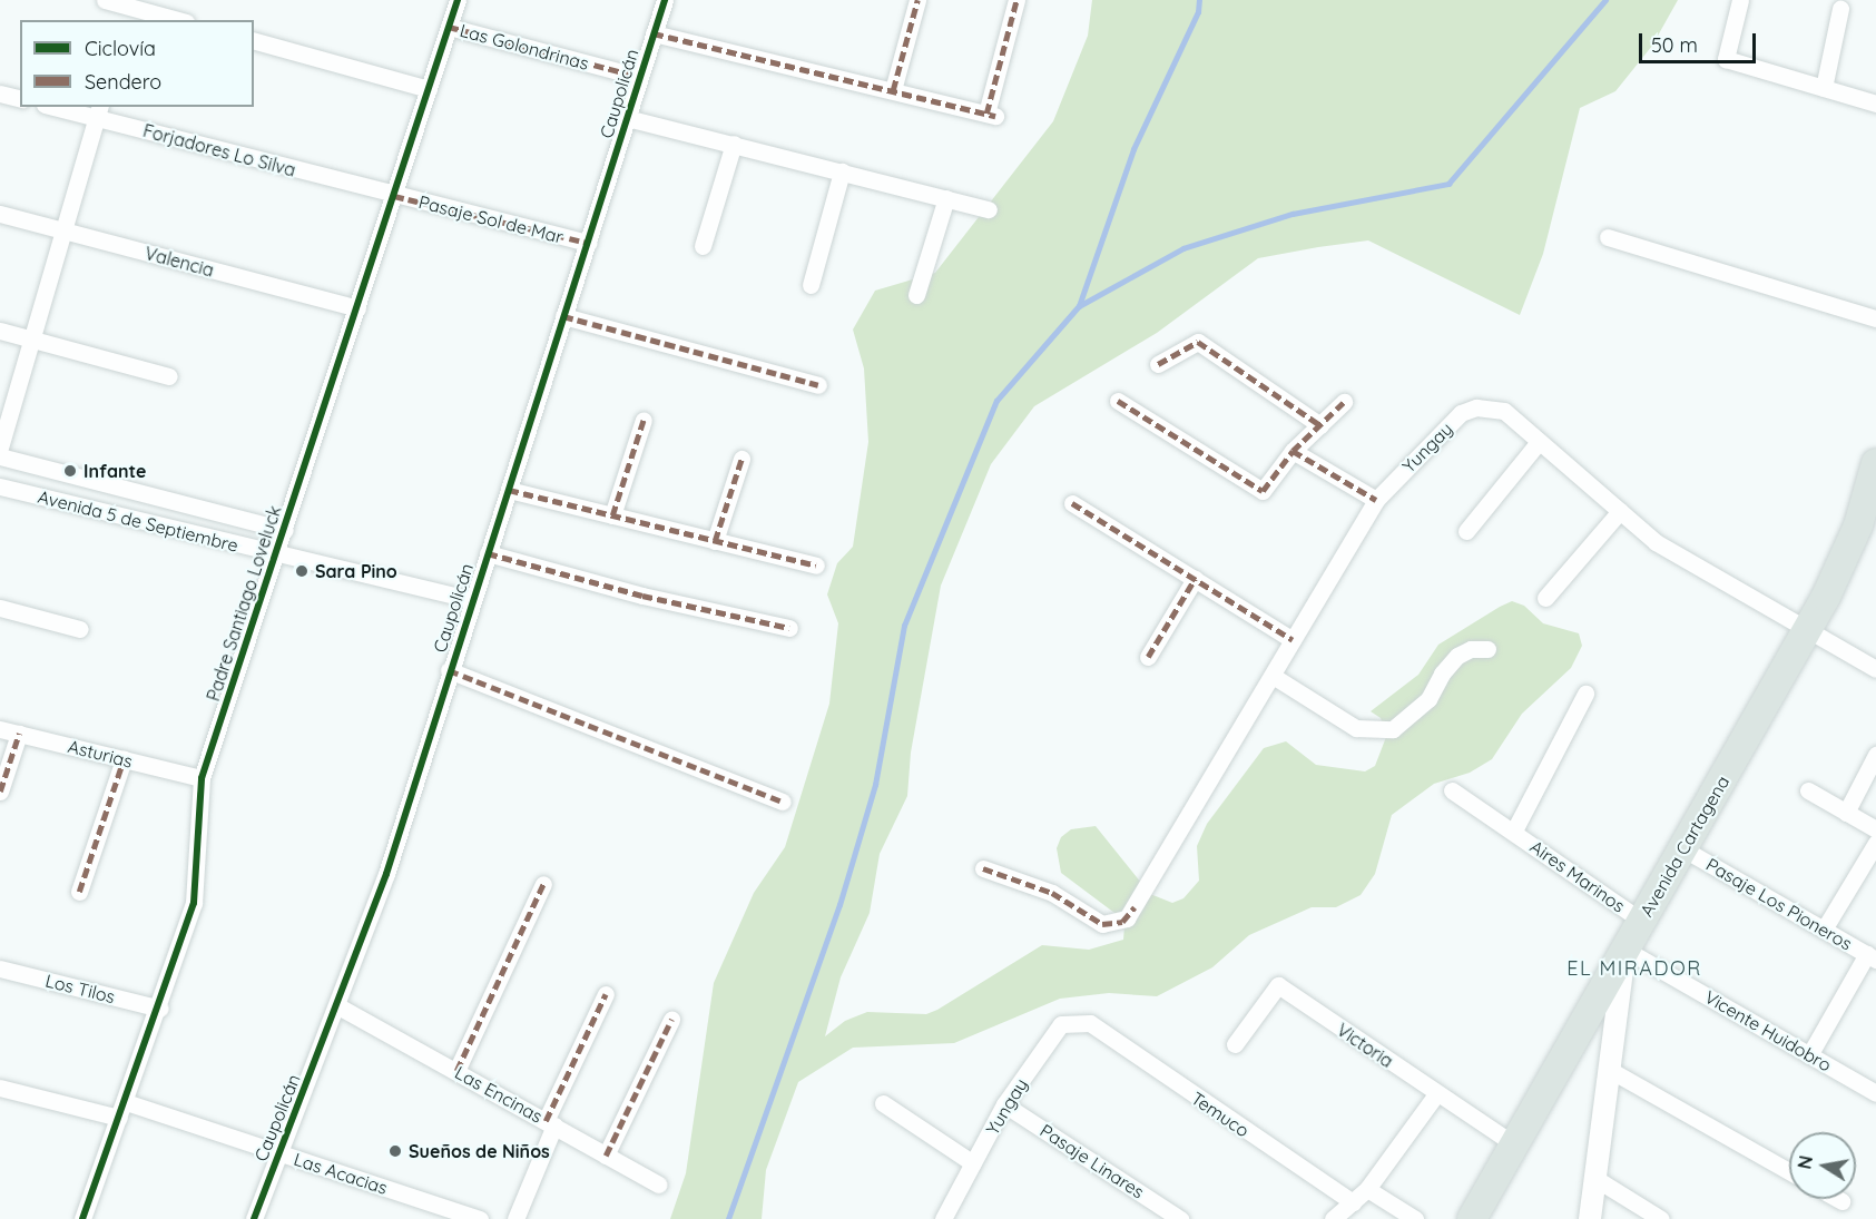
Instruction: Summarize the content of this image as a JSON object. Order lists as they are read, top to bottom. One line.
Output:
{"streets":{"main road":["Avenida Cartagena"],"street":["Las Golondrinas","Caupolicán","Forjadores Lo Silva","Pasaje Sol de Mar","Valencia","Yungay","Avenida 5 de Septiembre","Padre Santiago Loveluck","Asturias","Aires Marinos","Pasaje Los Pioneros","Los Tilos","Vicente Huidobro","Victoria","Las Encinas","Temuco","Pasaje Linares","Las Acacias"]},"crossings":[["Las Golondrinas","Caupolicán"],["Las Golondrinas","Padre Santiago Loveluck"],["Caupolicán","Pasaje Sol de Mar"],["Caupolicán","Avenida 5 de Septiembre"],["Caupolicán","Las Encinas"],["Caupolicán","Las Acacias"],["Forjadores Lo Silva","Pasaje Sol de Mar"],["Forjadores Lo Silva","Padre Santiago Loveluck"],["Pasaje Sol de Mar","Padre Santiago Loveluck"],["Valencia","Padre Santiago Loveluck"],["Yungay","Avenida Cartagena"],["Yungay","Temuco"],["Yungay","Pasaje Linares"],["Avenida 5 de Septiembre","Padre Santiago Loveluck"],["Padre Santiago Loveluck","Asturias"],["Padre Santiago Loveluck","Los Tilos"],["Padre Santiago Loveluck","Las Acacias"],["Avenida Cartagena","Aires Marinos"],["Avenida Cartagena","Pasaje Los Pioneros"],["Avenida Cartagena","Vicente Huidobro"],["Avenida Cartagena","Victoria"]],"districts":["EL MIRADOR"],"places":["Infante","Sara Pino","Sueños de Niños"],"legend":["Ciclovía","Sendero"],"scale_bar":"50 m","north":"left"}
